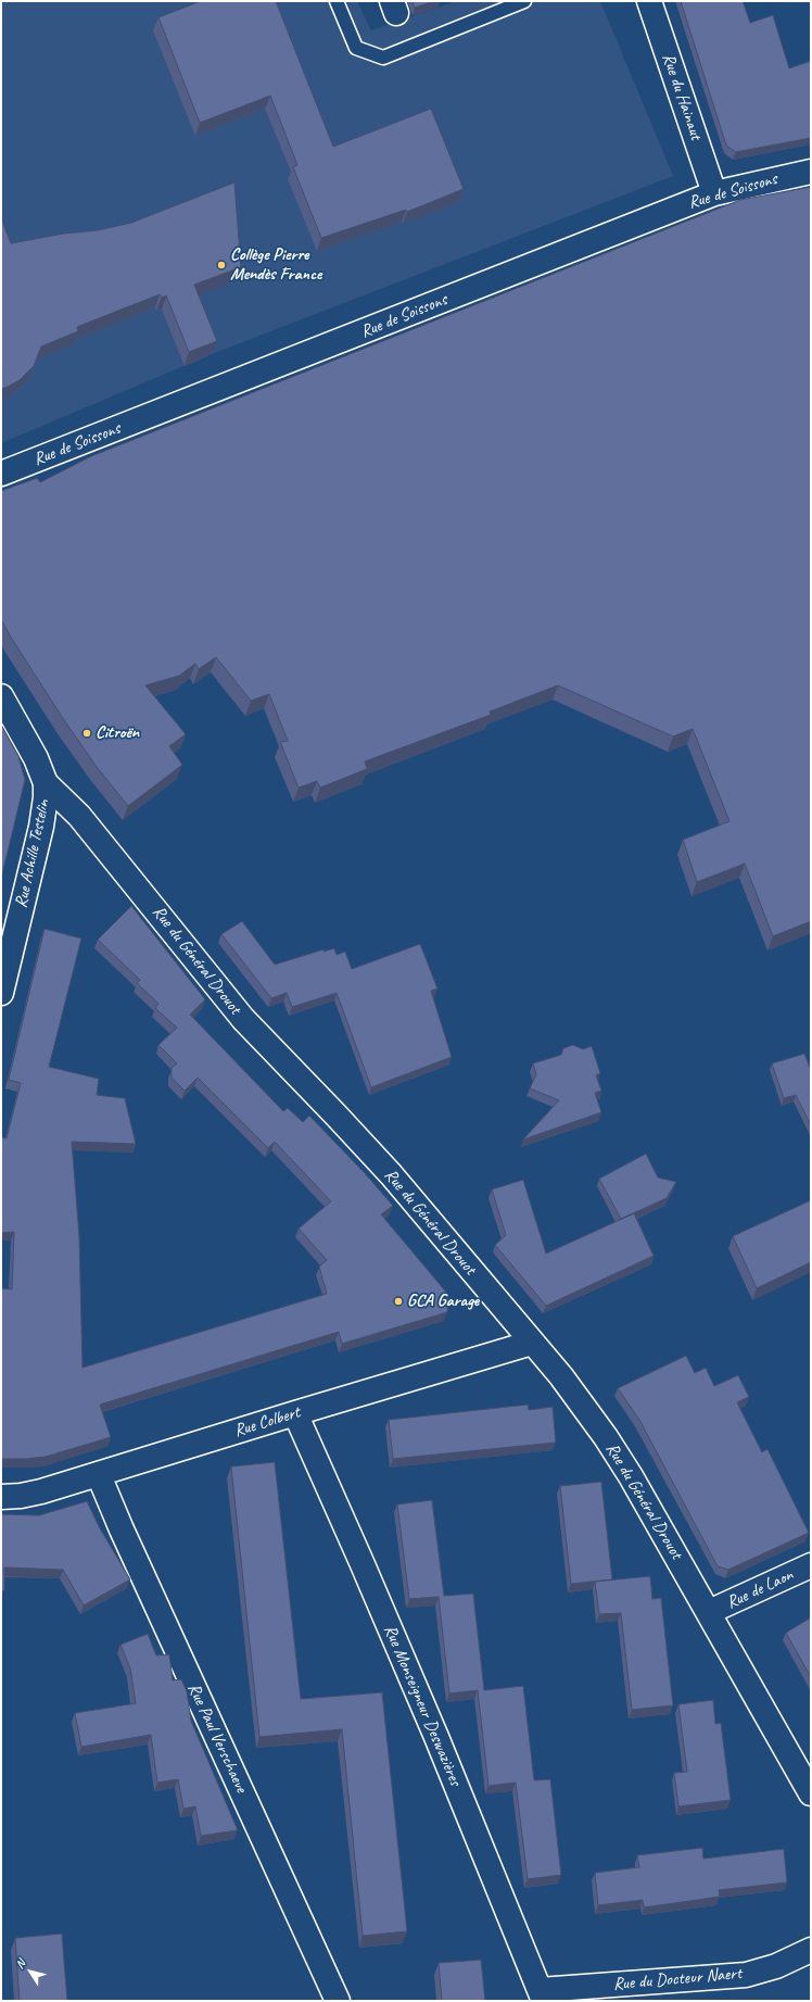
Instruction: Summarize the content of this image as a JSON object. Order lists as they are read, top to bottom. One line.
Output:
{"streets":{"street":["Rue du Hainaut","Rue de Soissons","Rue Achille Testelin","Rue du Général Drouot","Rue Colbert","Rue de Laon","Rue Monseigneur Deswazières","Rue Paul Verschaeve","Rue du Docteur Naert"]},"crossings":[["Rue du Hainaut","Rue de Soissons"],["Rue Achille Testelin","Rue du Général Drouot"],["Rue du Général Drouot","Rue Colbert"],["Rue du Général Drouot","Rue de Laon"],["Rue Colbert","Rue Monseigneur Deswazières"],["Rue Colbert","Rue Paul Verschaeve"],["Rue Monseigneur Deswazières","Rue du Docteur Naert"]],"places":["Collège Pierre Mendès France","Citroën","GCA Garage"],"north":"top left"}
